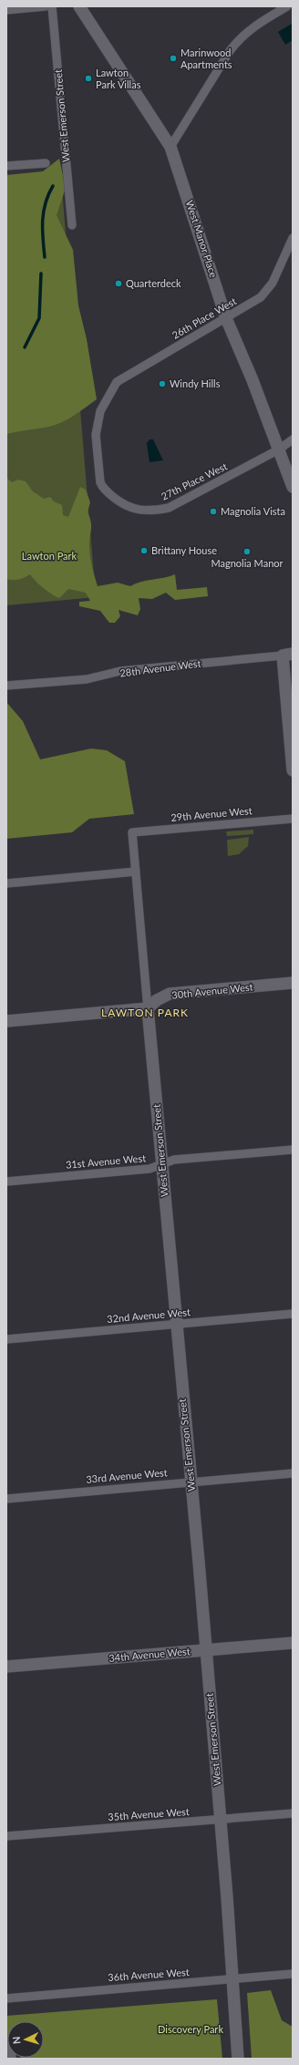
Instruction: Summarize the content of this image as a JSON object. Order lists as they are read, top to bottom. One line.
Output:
{"streets":{"street":["West Emerson Street","West Manor Place","26th Place West","27th Place West","28th Avenue West","29th Avenue West","30th Avenue West","31st Avenue West","32nd Avenue West","33rd Avenue West","34th Avenue West","35th Avenue West","36th Avenue West"]},"crossings":[["West Emerson Street","29th Avenue West"],["West Emerson Street","30th Avenue West"],["West Emerson Street","31st Avenue West"],["West Emerson Street","32nd Avenue West"],["West Emerson Street","33rd Avenue West"],["West Emerson Street","34th Avenue West"],["West Emerson Street","35th Avenue West"],["West Emerson Street","36th Avenue West"],["West Manor Place","26th Place West"],["West Manor Place","27th Place West"],["26th Place West","27th Place West"]],"districts":["LAWTON PARK"],"parks":["Lawton Park","Discovery Park"],"places":["Marinwood Apartments","Lawton Park Villas","Quarterdeck","Windy Hills","Magnolia Vista","Brittany House","Magnolia Manor"],"north":"left"}
